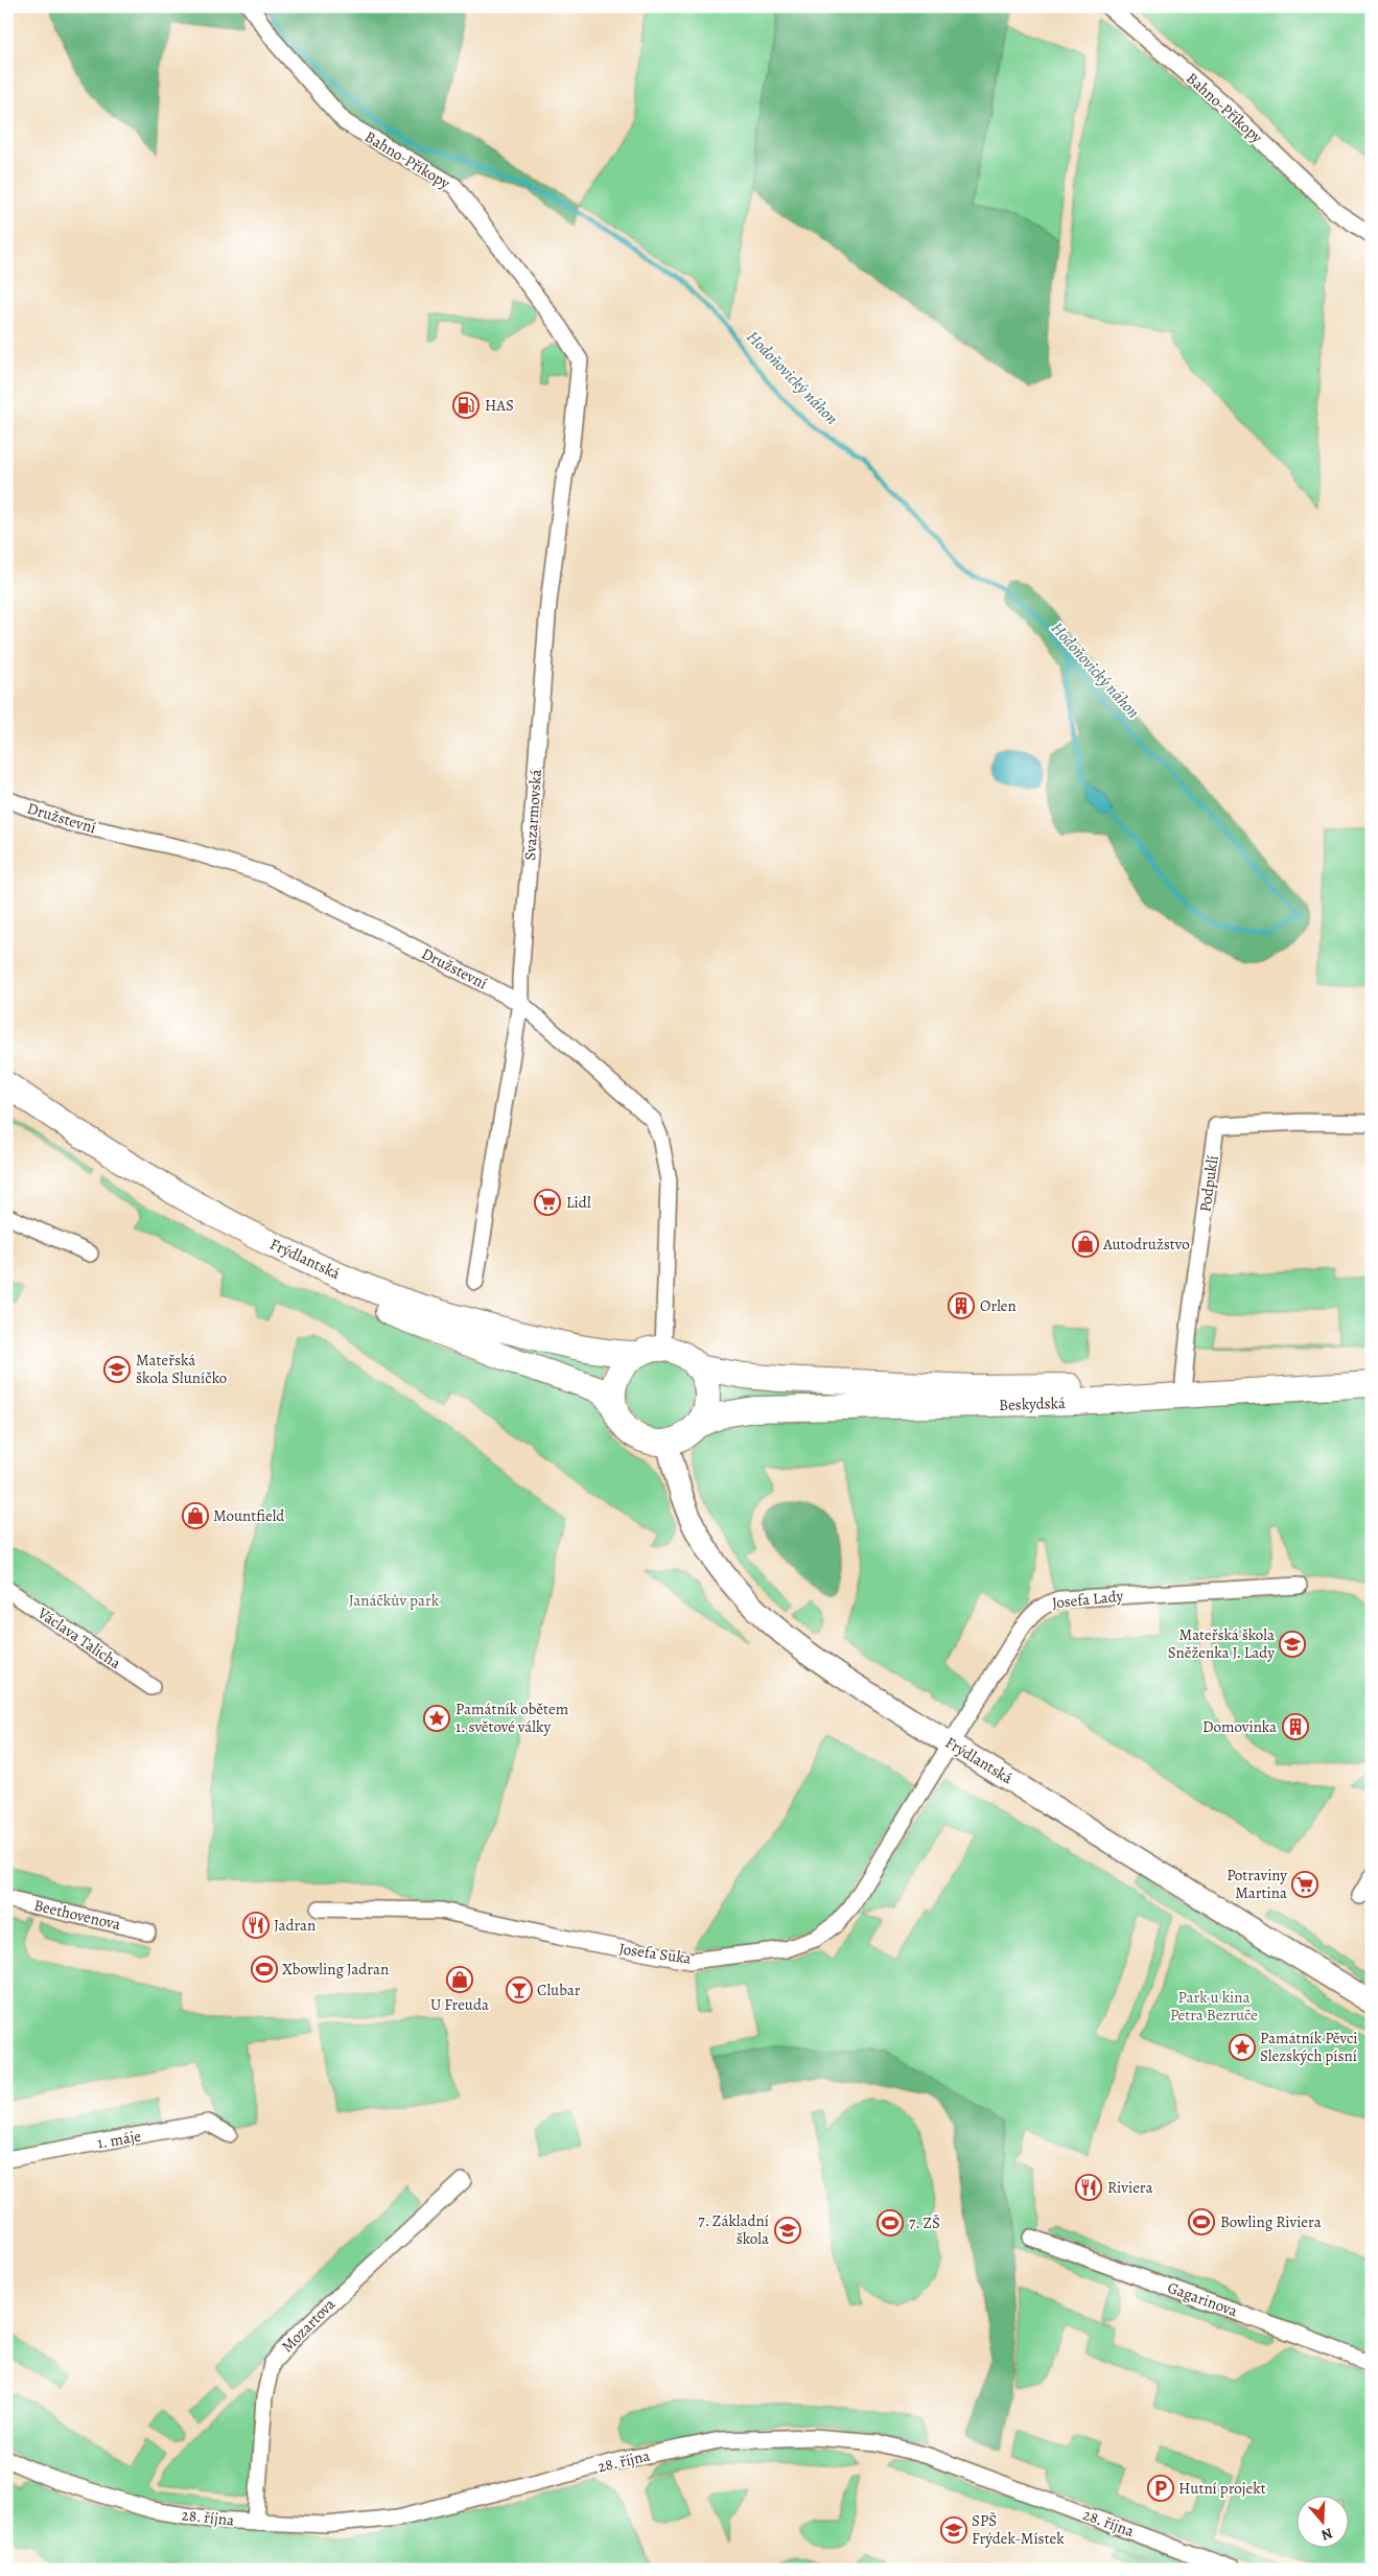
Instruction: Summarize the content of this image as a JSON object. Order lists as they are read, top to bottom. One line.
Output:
{"streets":{"main road":["Frýdlantská","Beskydská"],"street":["Bahno-Příkopy","Svazarmovská","Družstevní","Podpuklí","Josefa Lady","Václava Talicha","Beethovenova","Josefa Suka","1. máje","Gagarinova","Mozartova","28. října"]},"crossings":[["Bahno-Příkopy","Svazarmovská"],["Svazarmovská","Družstevní"],["Družstevní","Frýdlantská"],["Družstevní","Beskydská"],["Podpuklí","Beskydská"],["Frýdlantská","Beskydská"],["Frýdlantská","Josefa Lady"],["Frýdlantská","Josefa Suka"],["Josefa Lady","Josefa Suka"],["Mozartova","28. října"]],"water":["Hodoňovický náhon"],"parks":["Janáčkův park","Park u kina Petra Bezruče"],"places":{"fuel station":["HAS"],"supermarket":["Lidl","Potraviny Martina"],"shop":["Autodružstvo","Mountfield","U Freuda"],"building":["Orlen","Domovinka"],"school or university":["Mateřská škola Sluníčko","Mateřská škola Sněženka J. Lady","7. Základní škola","SPŠ Frýdek-Místek"],"place":["Památník obětem 1. světové války","Památník Pěvci Slezských písní"],"restaurant":["Jadran","Riviera"],"sports":["Xbowling Jadran","Bowling Riviera","7. ZŠ"],"bar":["Clubar"],"parking":["Hutní projekt"]},"north":"bottom"}
